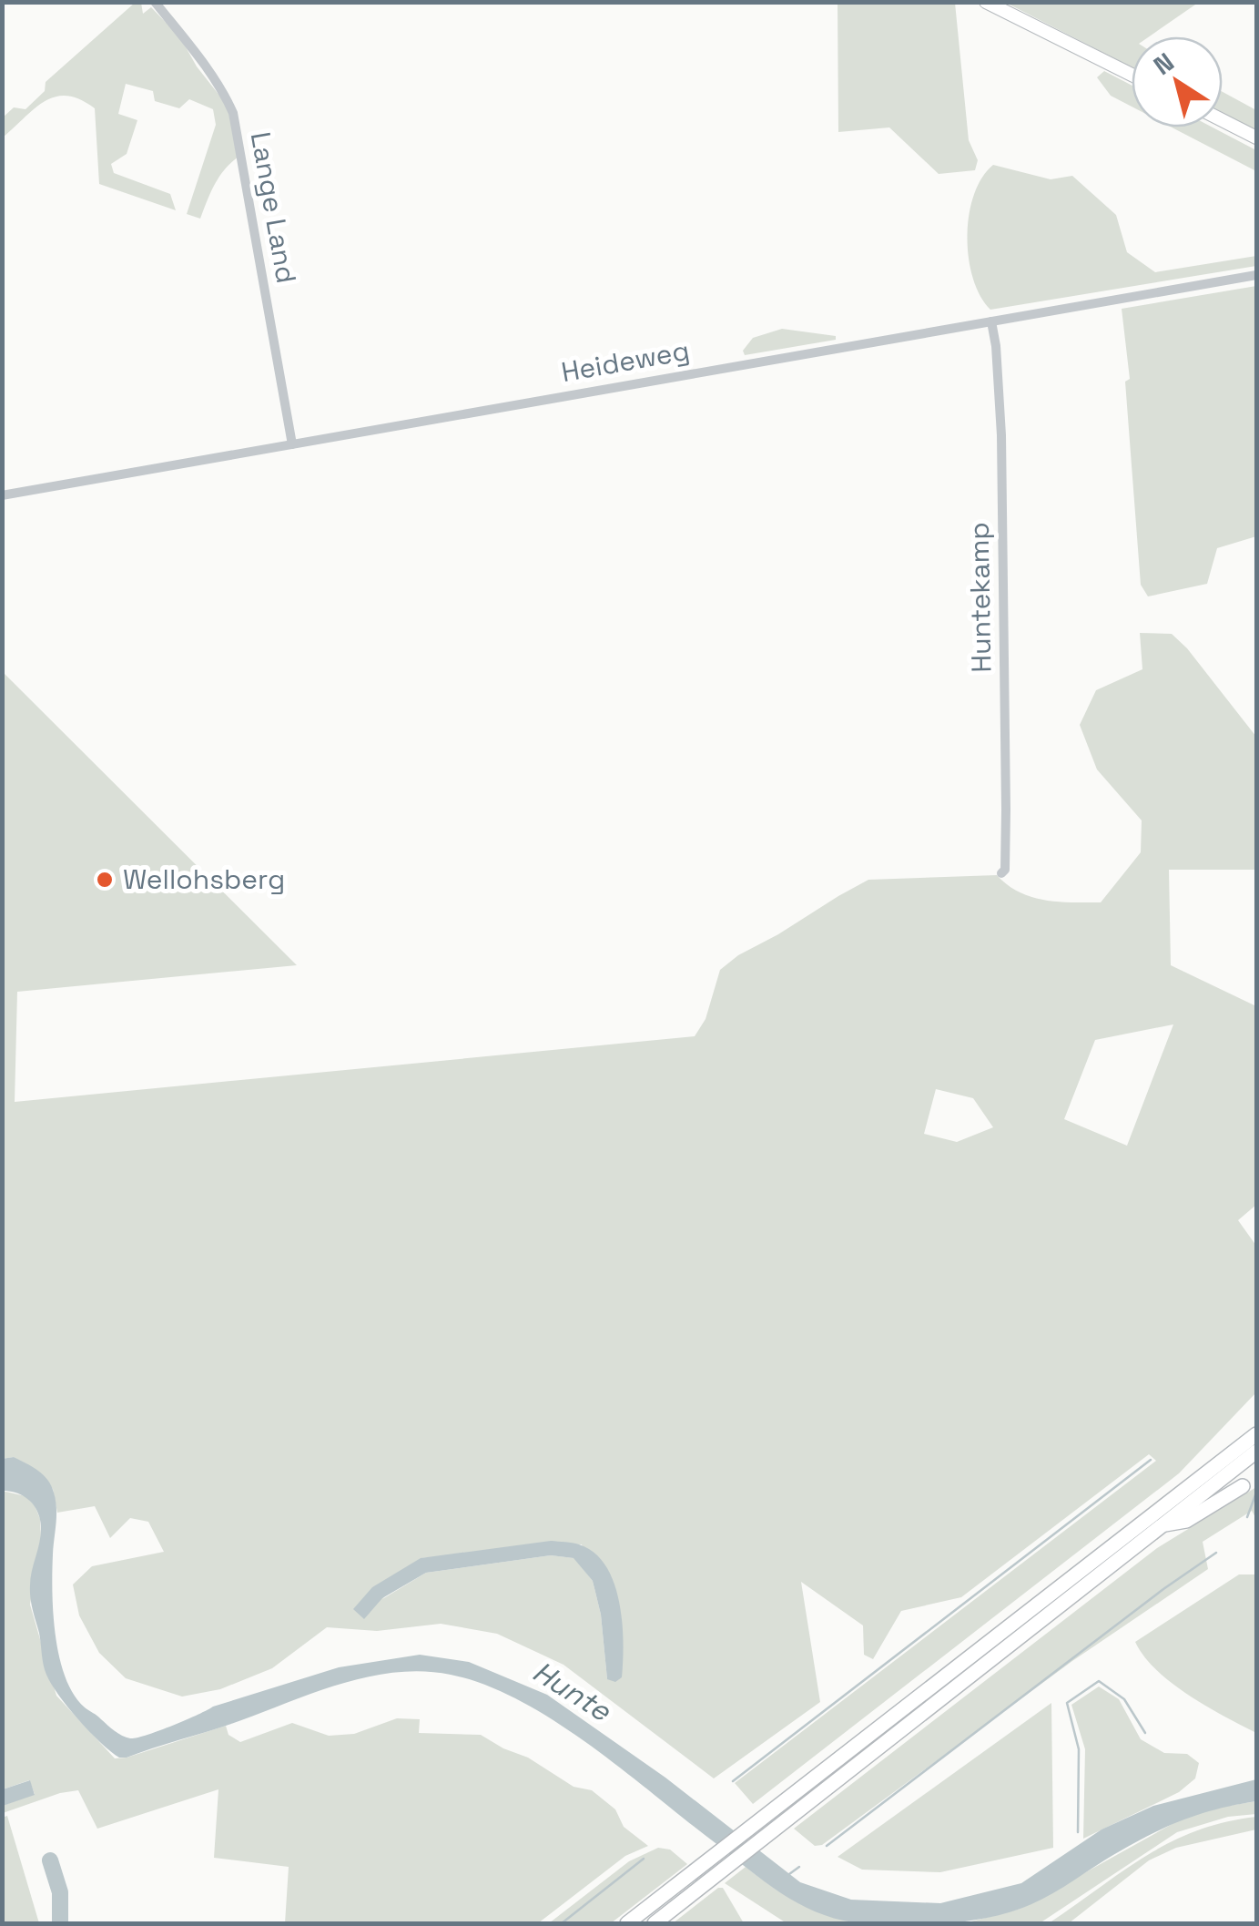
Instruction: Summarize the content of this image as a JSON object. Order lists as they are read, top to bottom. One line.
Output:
{"streets":{"street":["Lange Land","Heideweg","Huntekamp"]},"crossings":[["Lange Land","Heideweg"],["Heideweg","Huntekamp"]],"water":["Hunte"],"places":["Wellohsberg"],"north":"top left"}
